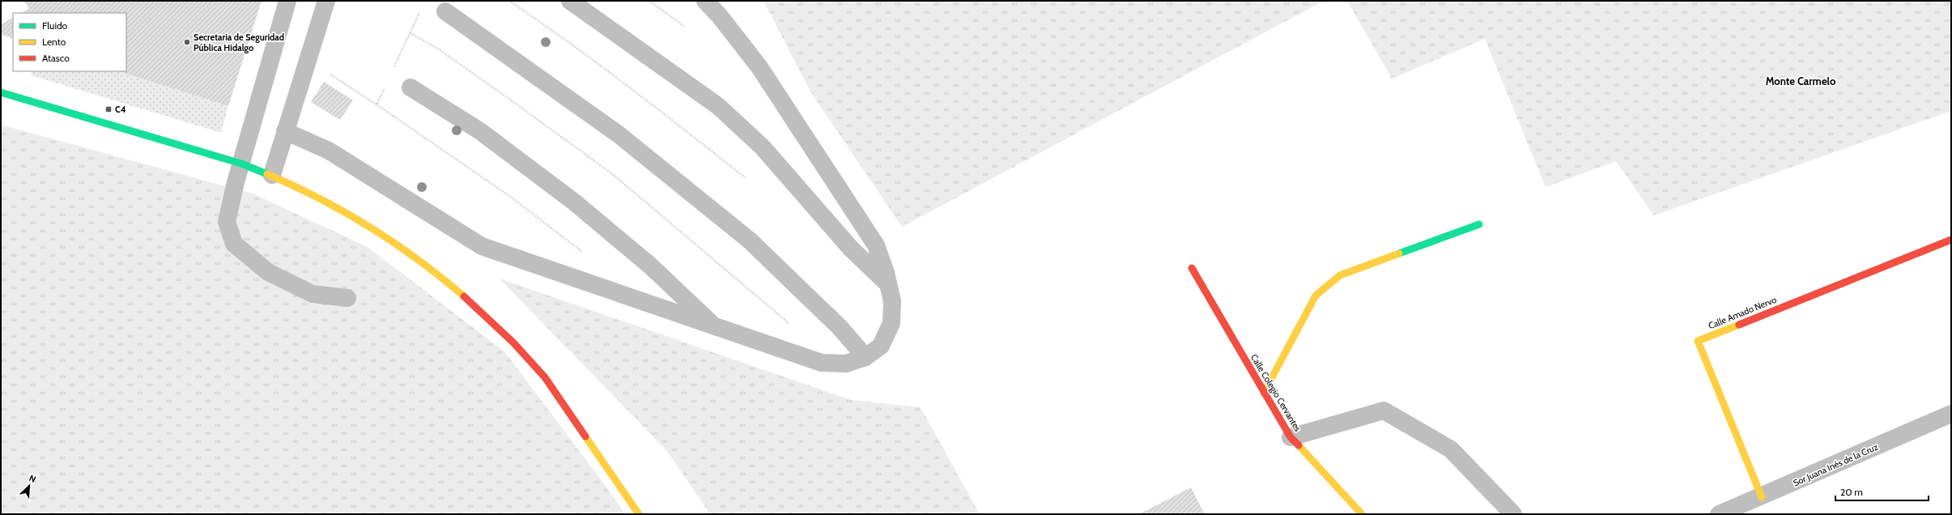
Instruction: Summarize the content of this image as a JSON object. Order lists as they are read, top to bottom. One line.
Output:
{"streets":{"street":["Calle Amado Nervo","Calle Colegio Cervantes","Sor Juana Inés de la Cruz"]},"crossings":[["Calle Amado Nervo","Sor Juana Inés de la Cruz"]],"districts":["Monte Carmelo"],"places":{"other":["Secretaria de Seguridad Pública Hidalgo"],"transit":["C4"]},"legend":["Fluido","Lento","Atasco"],"scale_bar":"20 m","north":"top right"}
